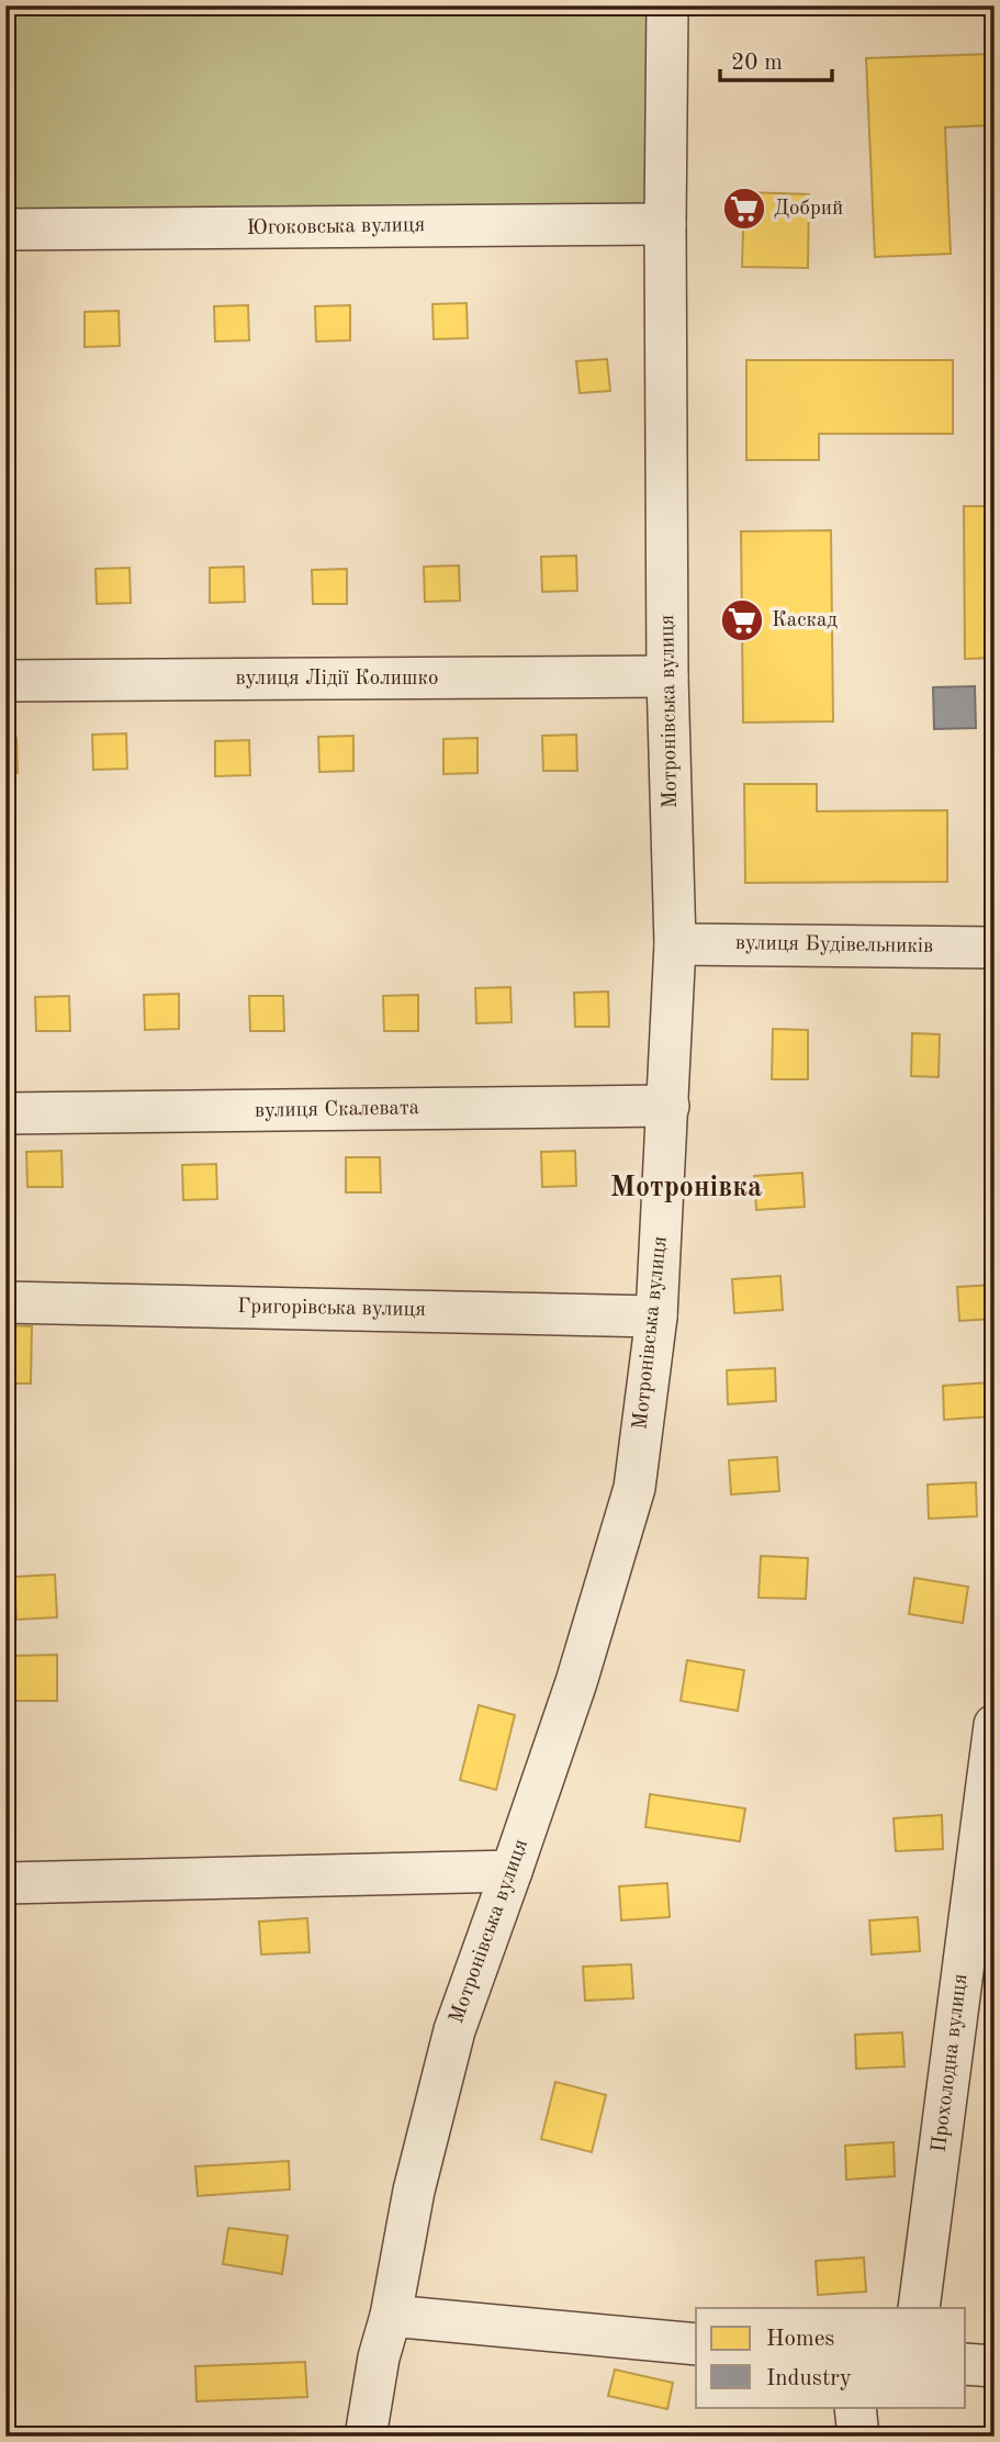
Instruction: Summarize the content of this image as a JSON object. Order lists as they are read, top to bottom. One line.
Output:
{"streets":{"street":["Югоковська вулиця","вулиця Лідії Колишко","Мотронівська вулиця","вулиця Будівельників","вулиця Скалевата","Григорівська вулиця","Прохолодна вулиця"]},"crossings":[["Югоковська вулиця","Мотронівська вулиця"],["вулиця Лідії Колишко","Мотронівська вулиця"],["Мотронівська вулиця","вулиця Будівельників"],["Мотронівська вулиця","вулиця Скалевата"],["Мотронівська вулиця","Григорівська вулиця"]],"districts":["Мотронівка"],"places":{"supermarket":["Добрий","Каскад"]},"legend":["Homes","Industry"],"scale_bar":"20 m"}
